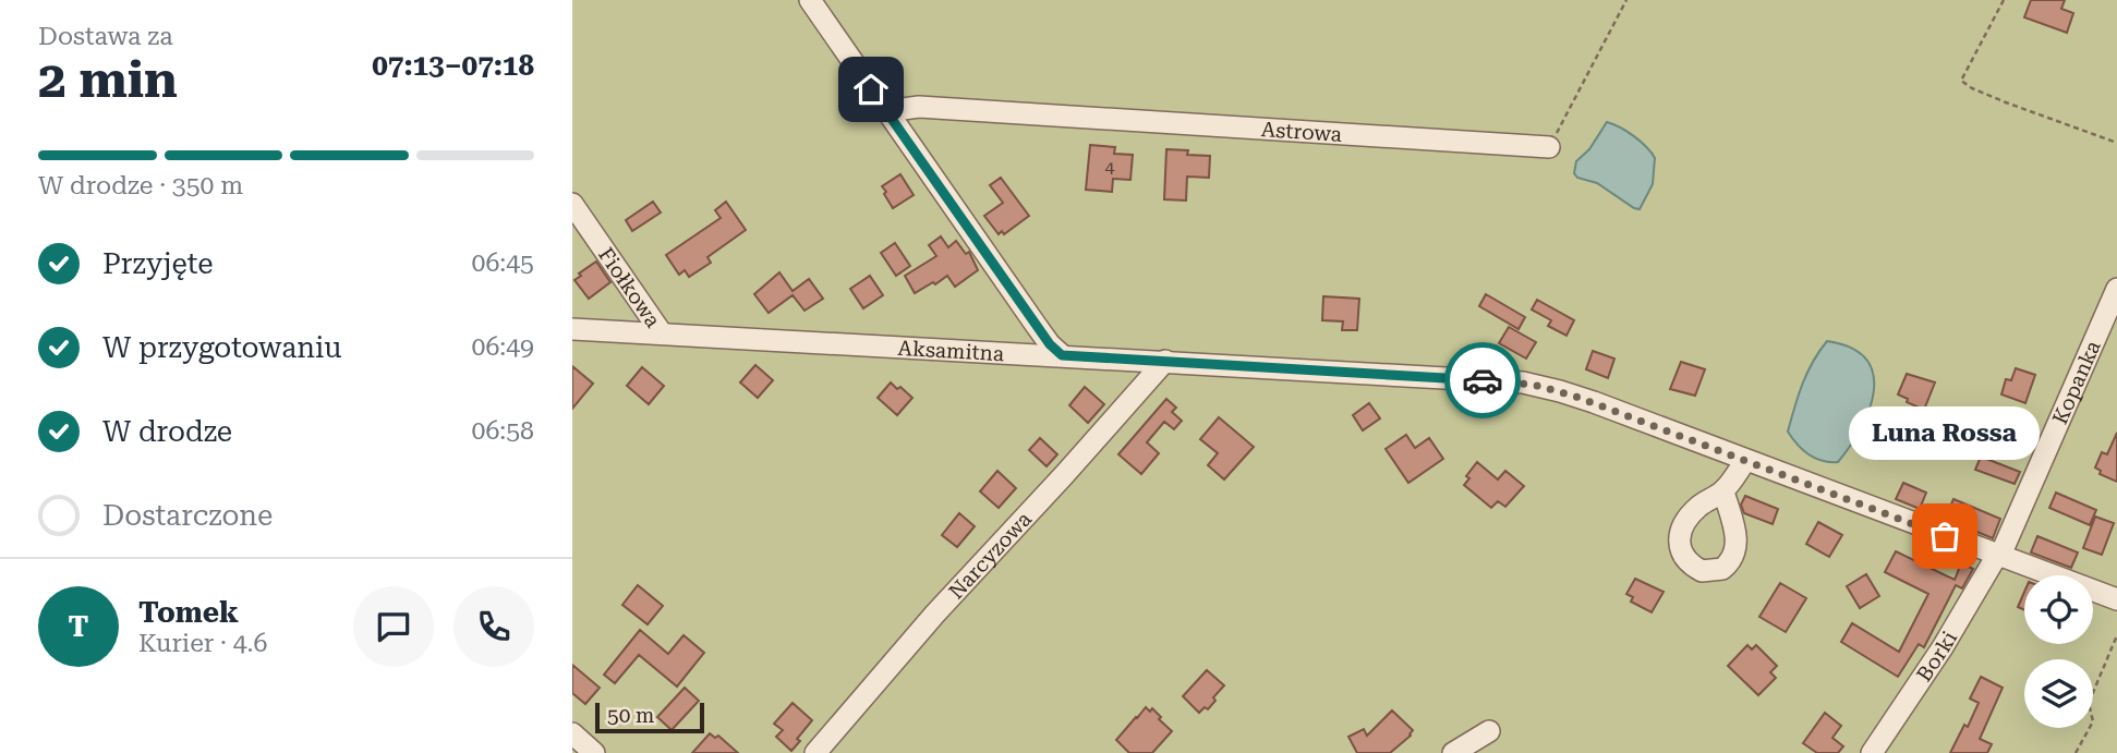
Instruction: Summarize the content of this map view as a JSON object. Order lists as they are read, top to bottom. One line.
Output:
{"streets":{"street":["Astrowa","Fiołkowa","Aksamitna","Kopanka","Narcyzowa","Borki"]},"crossings":[["Fiołkowa","Aksamitna"],["Aksamitna","Kopanka"],["Aksamitna","Narcyzowa"],["Aksamitna","Borki"],["Kopanka","Borki"]],"places":["Luna Rossa"],"house_numbers":["4"],"scale_bar":"50 m","page":{"heading":["2 min","Dostawa za","07:13–07:18"],"panel":["Tomek","Kurier · 4.6"],"bar":"W drodze · 350 m","list":[["Przyjęte","06:45"],["W przygotowaniu","06:49"],["W drodze","06:58"],"Dostarczone"],"bubble":"Luna Rossa","round":"T","scale":"50 m"}}
